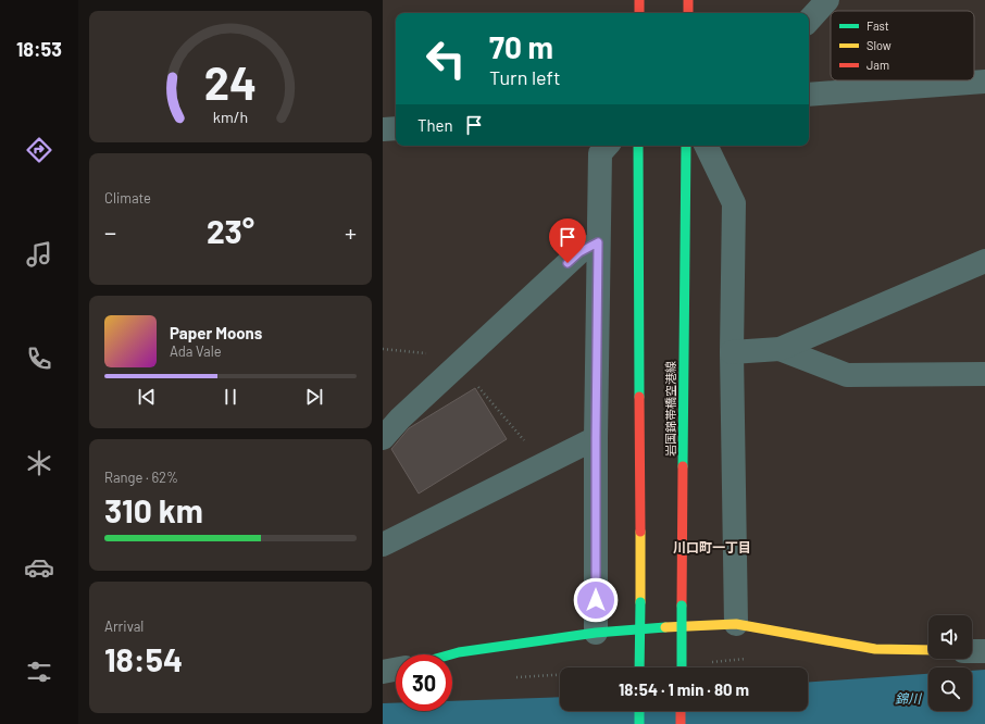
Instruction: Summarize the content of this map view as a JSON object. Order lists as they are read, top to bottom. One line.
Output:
{"streets":{"main road":["岩国錦帯橋空港線"]},"districts":["川口町一丁目"],"water":["錦川"],"legend":["Fast","Slow","Jam"],"page":{"tabs":"18:53","turn":["70 m","Turn left"],"then":"Then","tile":["Climate",["Range · 62%","310 km"],["Arrival","18:54"]],"heat":["−","23°","+"],"song":["Paper Moons","Ada Vale"],"limit":"30","trip":"18:54 · 1 min · 80 m","gauge":["24","km/h"]}}
